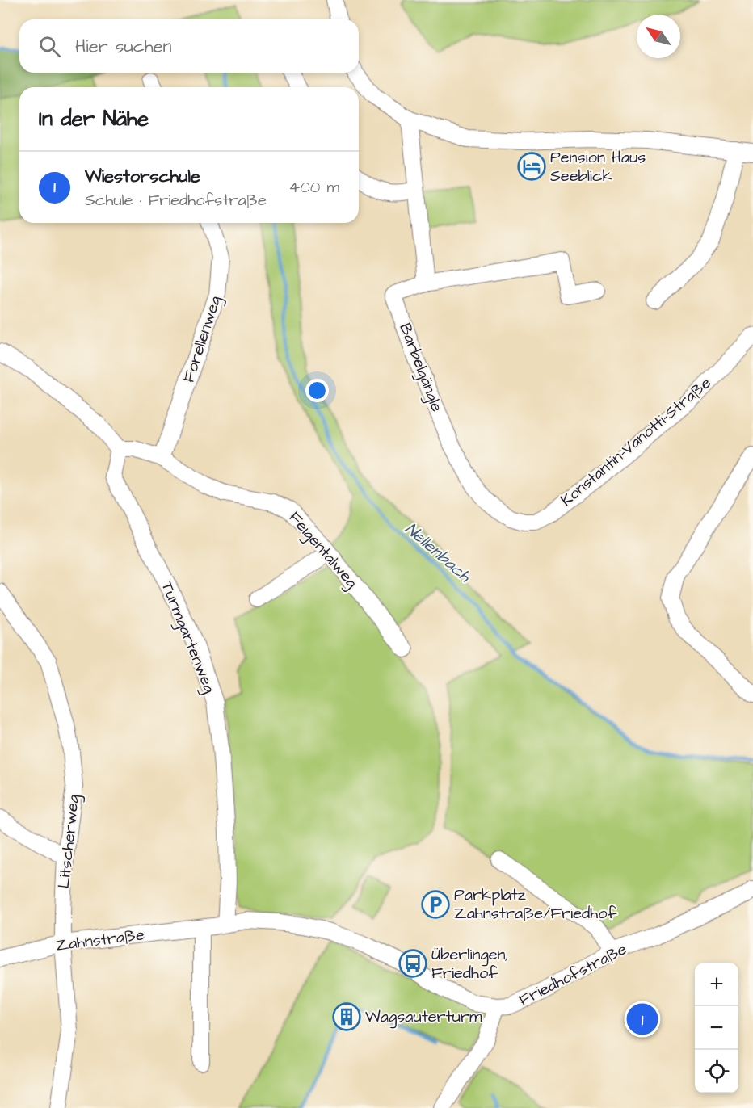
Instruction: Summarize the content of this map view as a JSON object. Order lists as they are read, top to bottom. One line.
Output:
{"streets":{"street":["Forellenweg","Barbelgängle","Konstantin-Vanotti-Straße","Feigentalweg","Turmgartenweg","Litscherweg","Zahnstraße","Friedhofstraße"]},"crossings":[["Forellenweg","Feigentalweg"],["Barbelgängle","Konstantin-Vanotti-Straße"],["Feigentalweg","Turmgartenweg"],["Turmgartenweg","Zahnstraße"],["Litscherweg","Zahnstraße"],["Zahnstraße","Friedhofstraße"]],"water":["Nellenbach"],"places":{"hotel":["Pension Haus Seeblick"],"parking":["Parkplatz Zahnstraße/Friedhof"],"bus stop":["Überlingen, Friedhof"],"building":["Wagsauterturm"]},"north":"top left","page":{"search":"Hier suchen","heading":"In der Nähe","list":[{"mark":"1","name":"Wiestorschule","note":"Schule · Friedhofstraße","value":"400 m"}],"map_buttons":["+","−"],"pins":"1"}}
